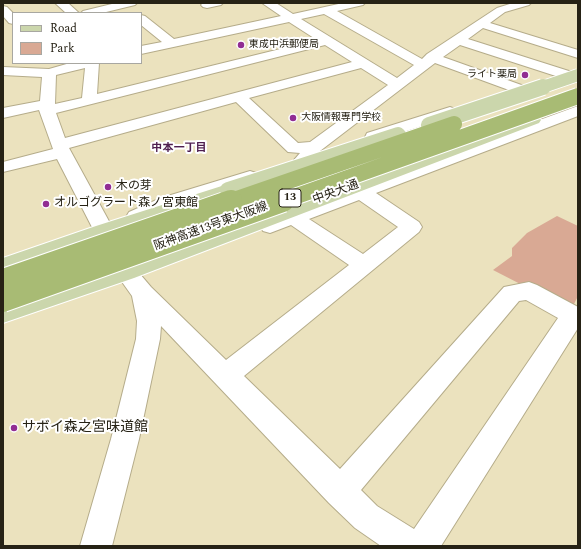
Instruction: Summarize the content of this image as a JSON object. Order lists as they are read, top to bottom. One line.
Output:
{"streets":{"highway":["13","阪神高速13号東大阪線"],"main road":["中央大通"]},"districts":["中本一丁目"],"places":["東成中浜郵便局","ライト薬局","大阪情報専門学校","木の芽","オルゴグラート森ノ宮東館","サボイ森之宮味道館"],"legend":["Road","Park"]}
